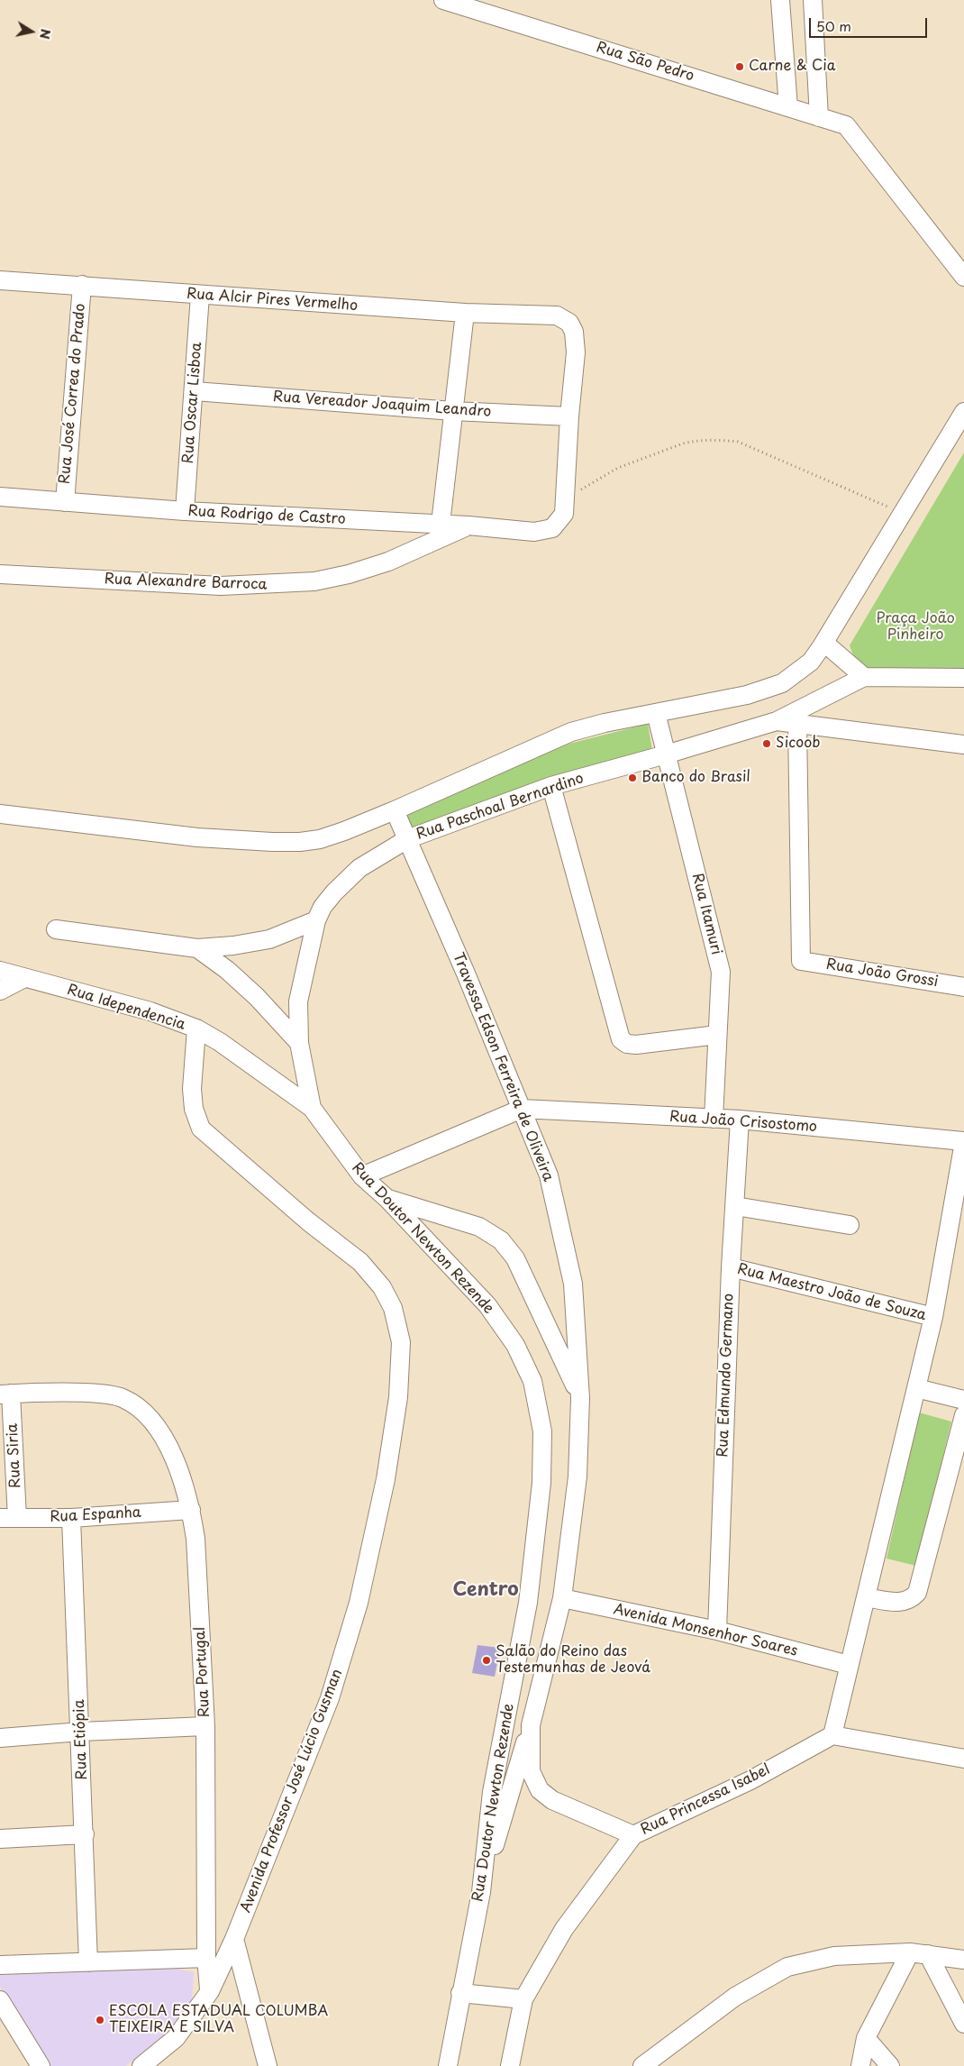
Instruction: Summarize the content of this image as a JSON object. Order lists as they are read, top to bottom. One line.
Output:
{"streets":{"street":["Rua São Pedro","Rua Alcir Pires Vermelho","Rua José Correa do Prado","Rua Oscar Lisboa","Rua Vereador Joaquim Leandro","Rua Rodrigo de Castro","Rua Alexandre Barroca","Rua Paschoal Bernardino","Rua Itamuri","Rua João Grossi","Rua Idependencia","Travessa Edson Ferreira de Oliveira","Rua João Crisostomo","Rua Doutor Newton Rezende","Rua Maestro João de Souza","Rua Edmundo Germano","Rua Siria","Rua Espanha","Avenida Monsenhor Soares","Rua Portugal","Rua Etiópia","Avenida Professor José Lúcio Gusman","Rua Princessa Isabel"]},"crossings":[["Rua Alcir Pires Vermelho","Rua José Correa do Prado"],["Rua Alcir Pires Vermelho","Rua Oscar Lisboa"],["Rua Alcir Pires Vermelho","Rua Vereador Joaquim Leandro"],["Rua Alcir Pires Vermelho","Rua Rodrigo de Castro"],["Rua José Correa do Prado","Rua Rodrigo de Castro"],["Rua Oscar Lisboa","Rua Vereador Joaquim Leandro"],["Rua Oscar Lisboa","Rua Rodrigo de Castro"],["Rua Rodrigo de Castro","Rua Alexandre Barroca"],["Rua Paschoal Bernardino","Rua Itamuri"],["Rua Paschoal Bernardino","Rua João Grossi"],["Rua Paschoal Bernardino","Rua Idependencia"],["Rua Paschoal Bernardino","Travessa Edson Ferreira de Oliveira"],["Rua Paschoal Bernardino","Rua Doutor Newton Rezende"],["Rua Itamuri","Rua João Crisostomo"],["Rua Idependencia","Rua Doutor Newton Rezende"],["Rua Idependencia","Avenida Professor José Lúcio Gusman"],["Travessa Edson Ferreira de Oliveira","Rua João Crisostomo"],["Travessa Edson Ferreira de Oliveira","Avenida Monsenhor Soares"],["Travessa Edson Ferreira de Oliveira","Rua Princessa Isabel"],["Rua João Crisostomo","Rua Edmundo Germano"],["Rua Maestro João de Souza","Rua Edmundo Germano"],["Rua Edmundo Germano","Avenida Monsenhor Soares"],["Rua Siria","Rua Espanha"],["Rua Siria","Rua Portugal"],["Rua Espanha","Rua Portugal"],["Rua Espanha","Rua Etiópia"],["Rua Portugal","Avenida Professor José Lúcio Gusman"]],"districts":["Centro"],"parks":["Praça João Pinheiro"],"places":["Carne & Cia","Sicoob","Banco do Brasil","Salão do Reino das Testemunhas de Jeová","ESCOLA ESTADUAL COLUMBA TEIXEIRA E SILVA"],"scale_bar":"50 m","north":"right"}
